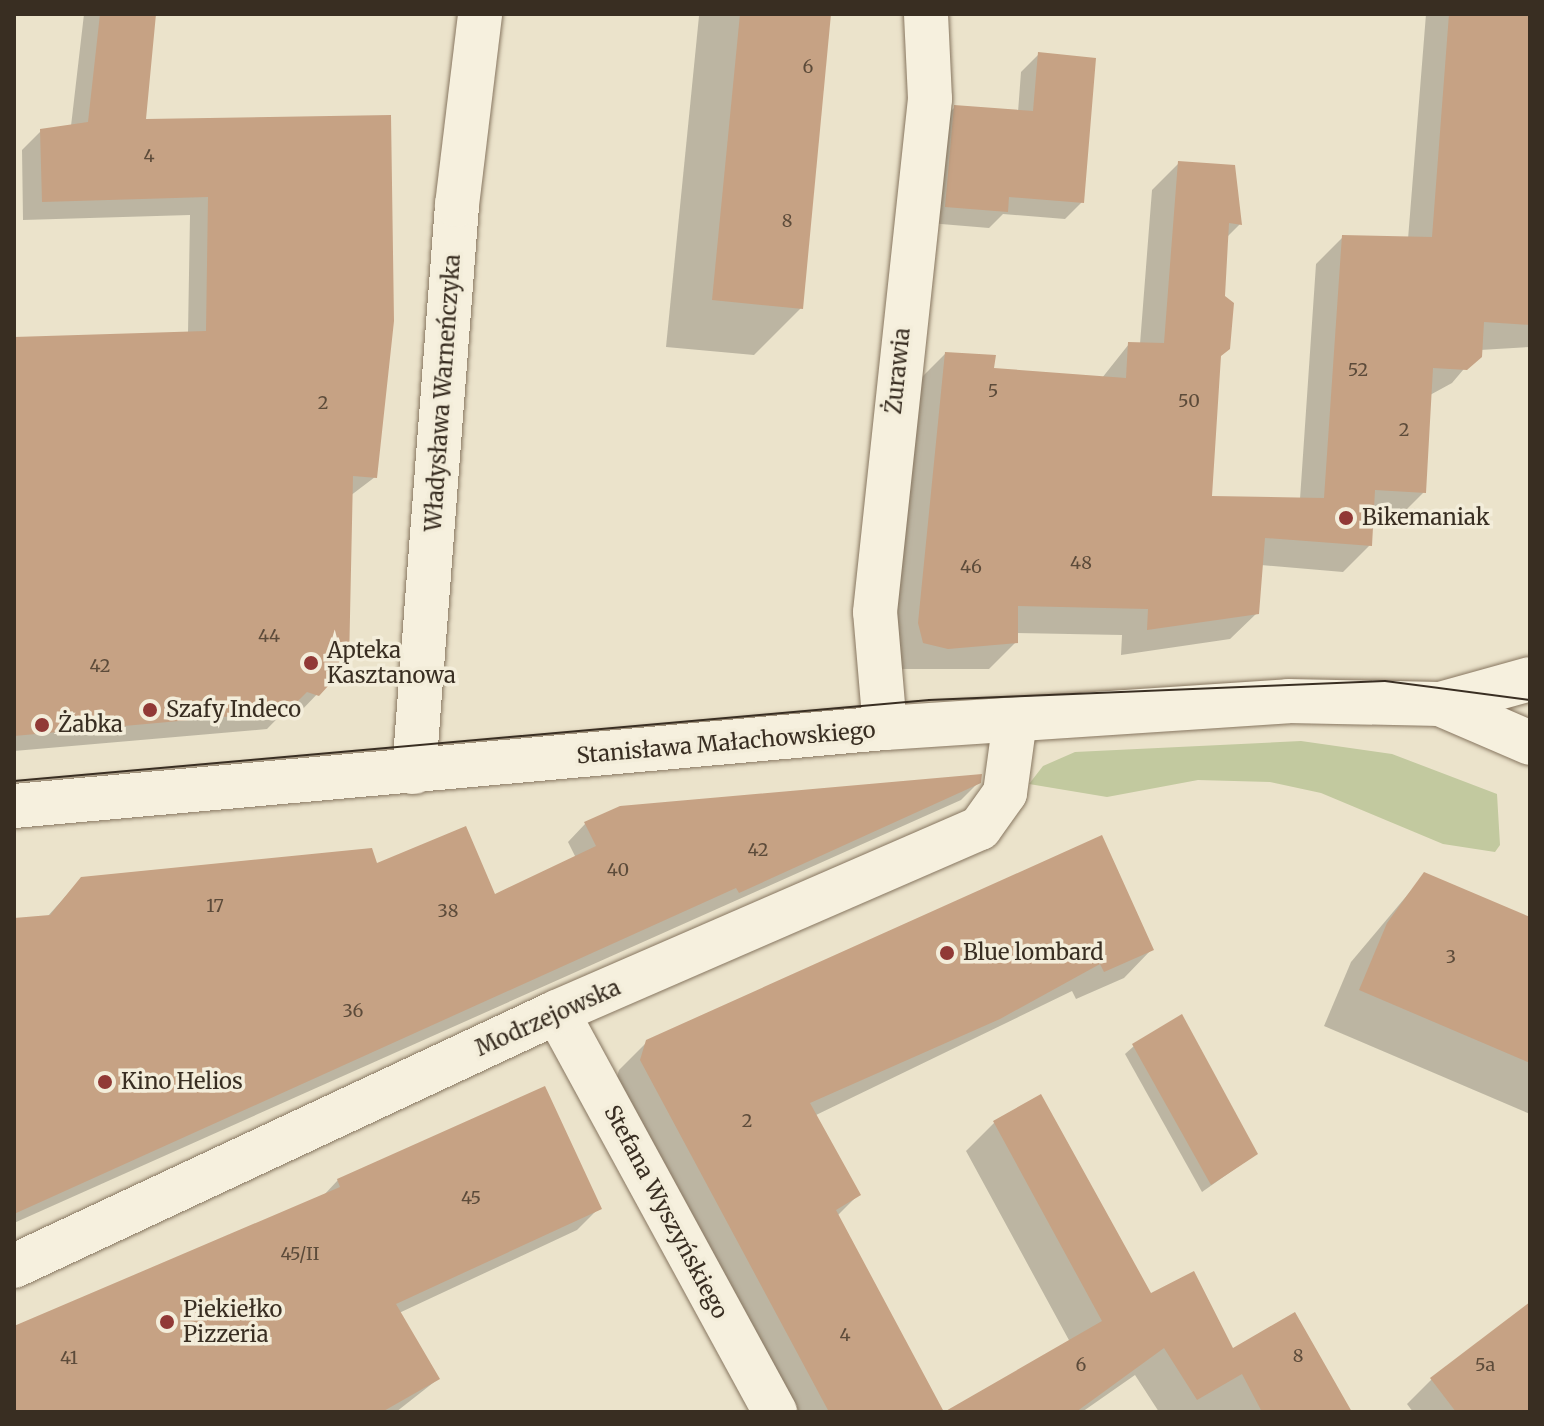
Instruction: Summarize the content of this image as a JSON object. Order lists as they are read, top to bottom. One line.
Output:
{"streets":{"street":["Żurawia","Władysława Warneńczyka","Stanisława Małachowskiego","Modrzejowska","Stefana Wyszyńskiego"]},"crossings":[["Żurawia","Stanisława Małachowskiego"],["Władysława Warneńczyka","Stanisława Małachowskiego"],["Stanisława Małachowskiego","Modrzejowska"],["Modrzejowska","Stefana Wyszyńskiego"]],"places":["Bikemaniak","Apteka Kasztanowa","Szafy Indeco","Żabka","Blue lombard","Kino Helios","Piekiełko Pizzeria"],"house_numbers":["6","4","8","52","5","50","2","2","48","46","44","42","42","40","17","38","3","36","2","45","45/II","4","8","41","6","5a"]}
